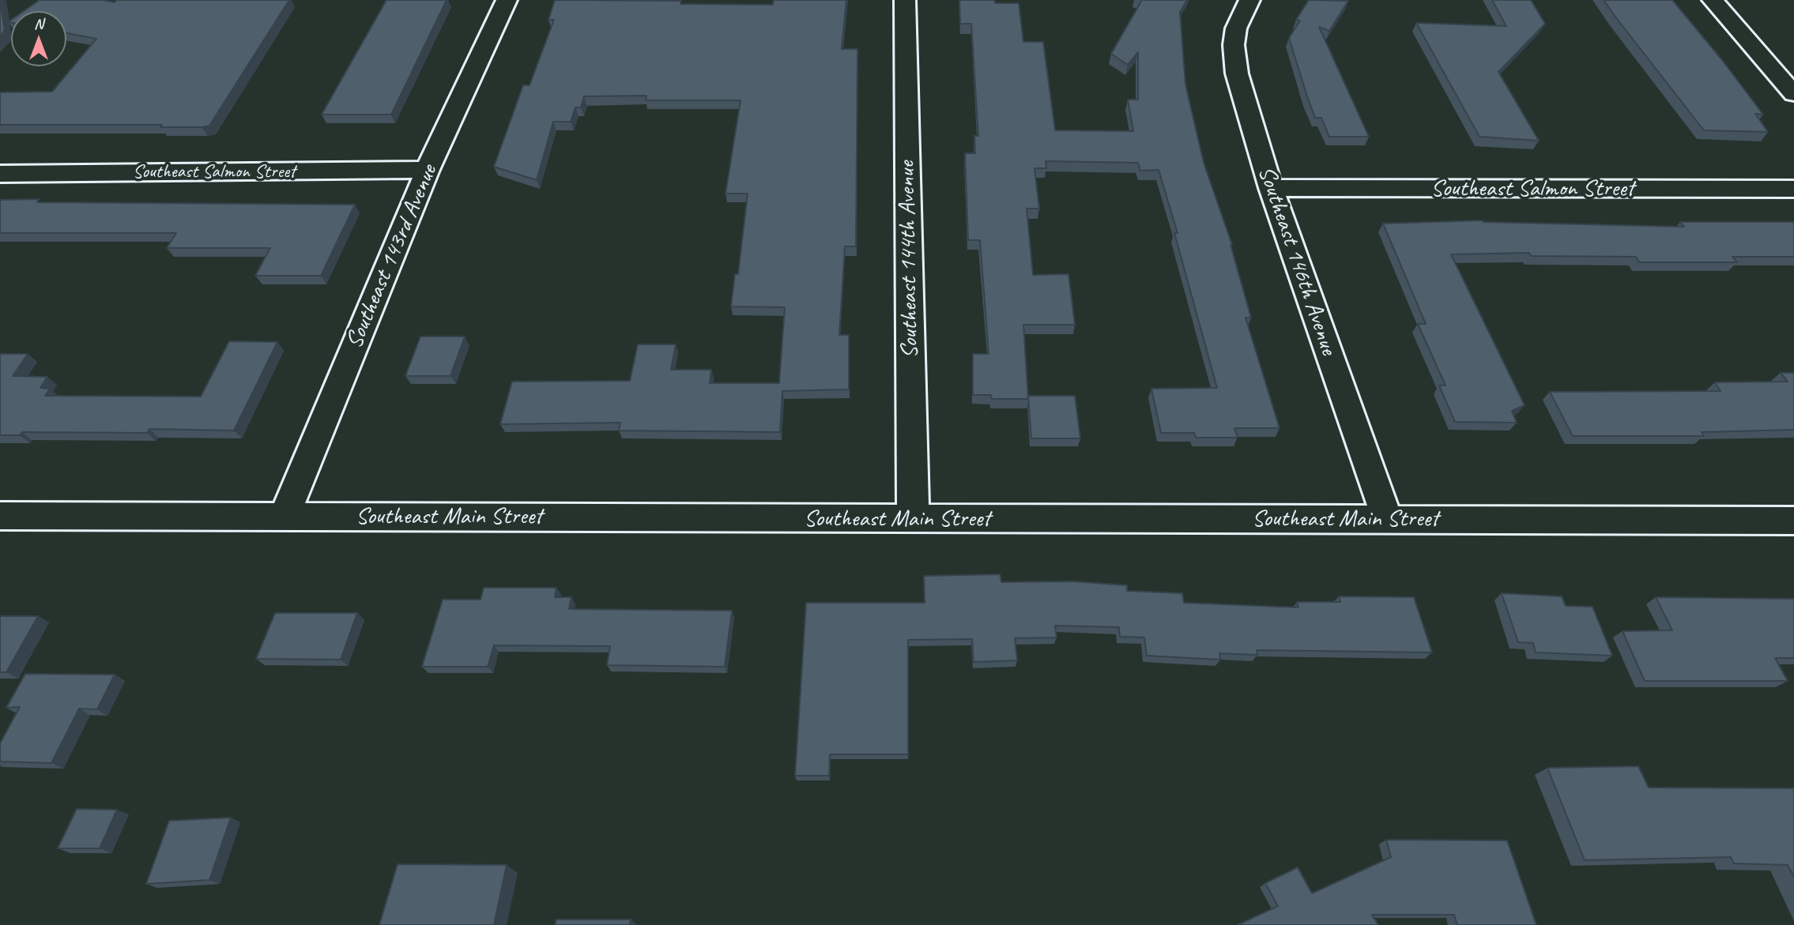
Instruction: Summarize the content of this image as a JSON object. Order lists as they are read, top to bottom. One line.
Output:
{"streets":{"street":["Southeast Salmon Street","Southeast 143rd Avenue","Southeast 144th Avenue","Southeast 146th Avenue","Southeast Main Street"]},"crossings":[["Southeast Salmon Street","Southeast 143rd Avenue"],["Southeast Salmon Street","Southeast 146th Avenue"],["Southeast 143rd Avenue","Southeast Main Street"],["Southeast 144th Avenue","Southeast Main Street"],["Southeast 146th Avenue","Southeast Main Street"]],"north":"top"}
